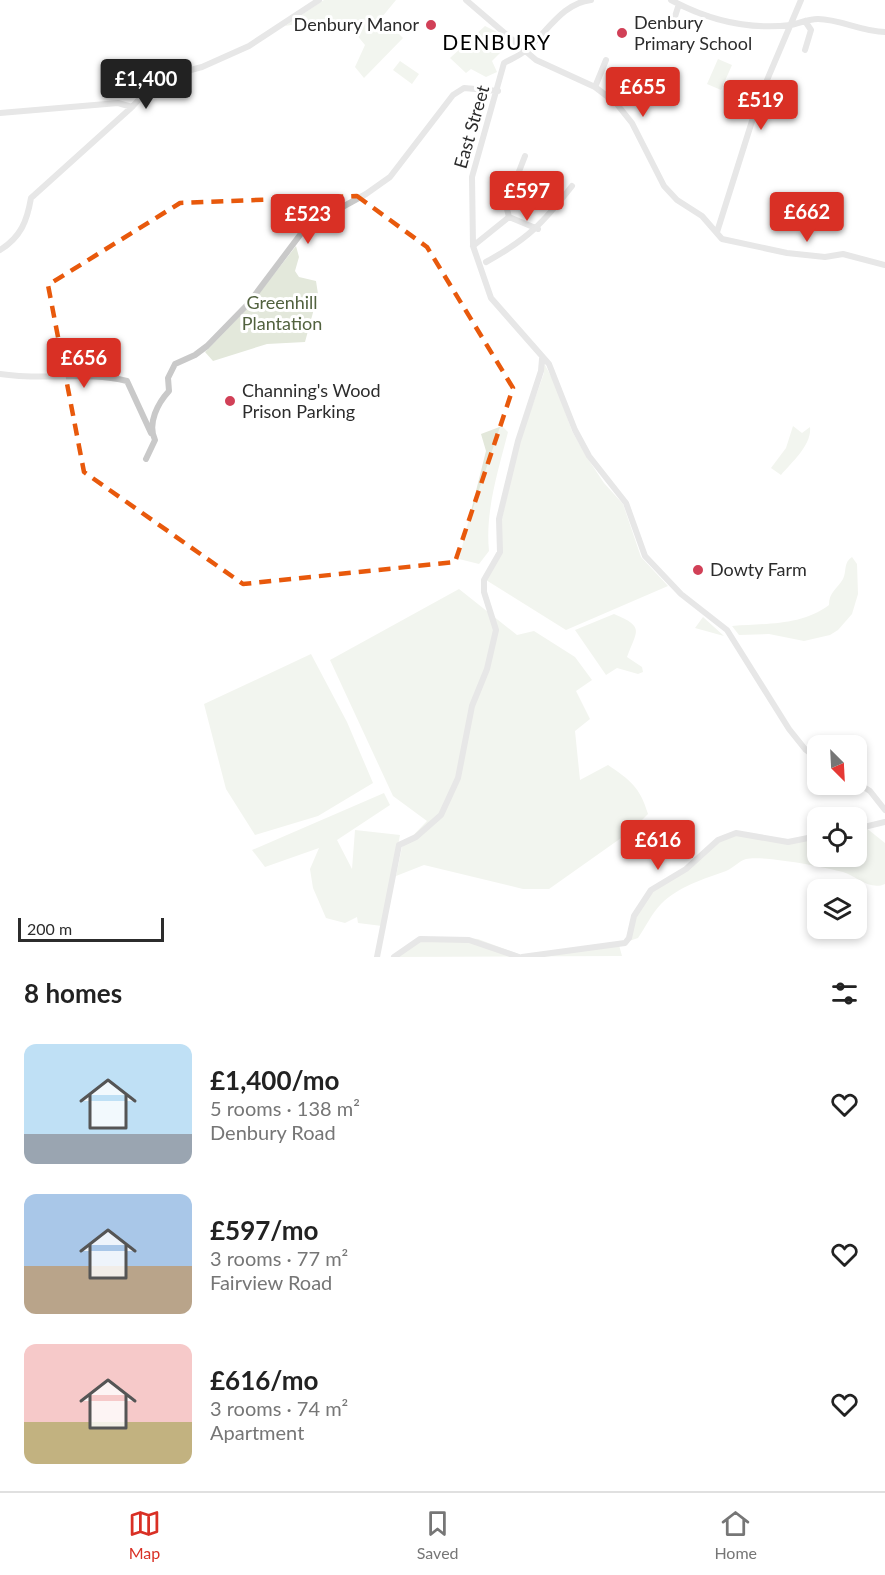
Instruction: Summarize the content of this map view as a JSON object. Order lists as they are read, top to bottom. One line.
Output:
{"streets":{"street":["East Street"]},"districts":["DENBURY"],"parks":["Greenhill Plantation"],"places":["Denbury Manor","Denbury Primary School","Channing's Wood Prison Parking","Dowty Farm"],"scale_bar":"200 m","north":"bottom right","page":{"price":["£1,400","£655","£519","£597","£662","£523","£656","£616"],"scale":"200 m","heading":"8 homes","list":[{"name":"£1,400/mo","note":"5 rooms · 138 m² · Denbury Road"},{"name":"£597/mo","note":"3 rooms · 77 m² · Fairview Road"},{"name":"£616/mo","note":"3 rooms · 74 m² · Apartment"}],"tabs":["Map","Saved","Home"]}}
